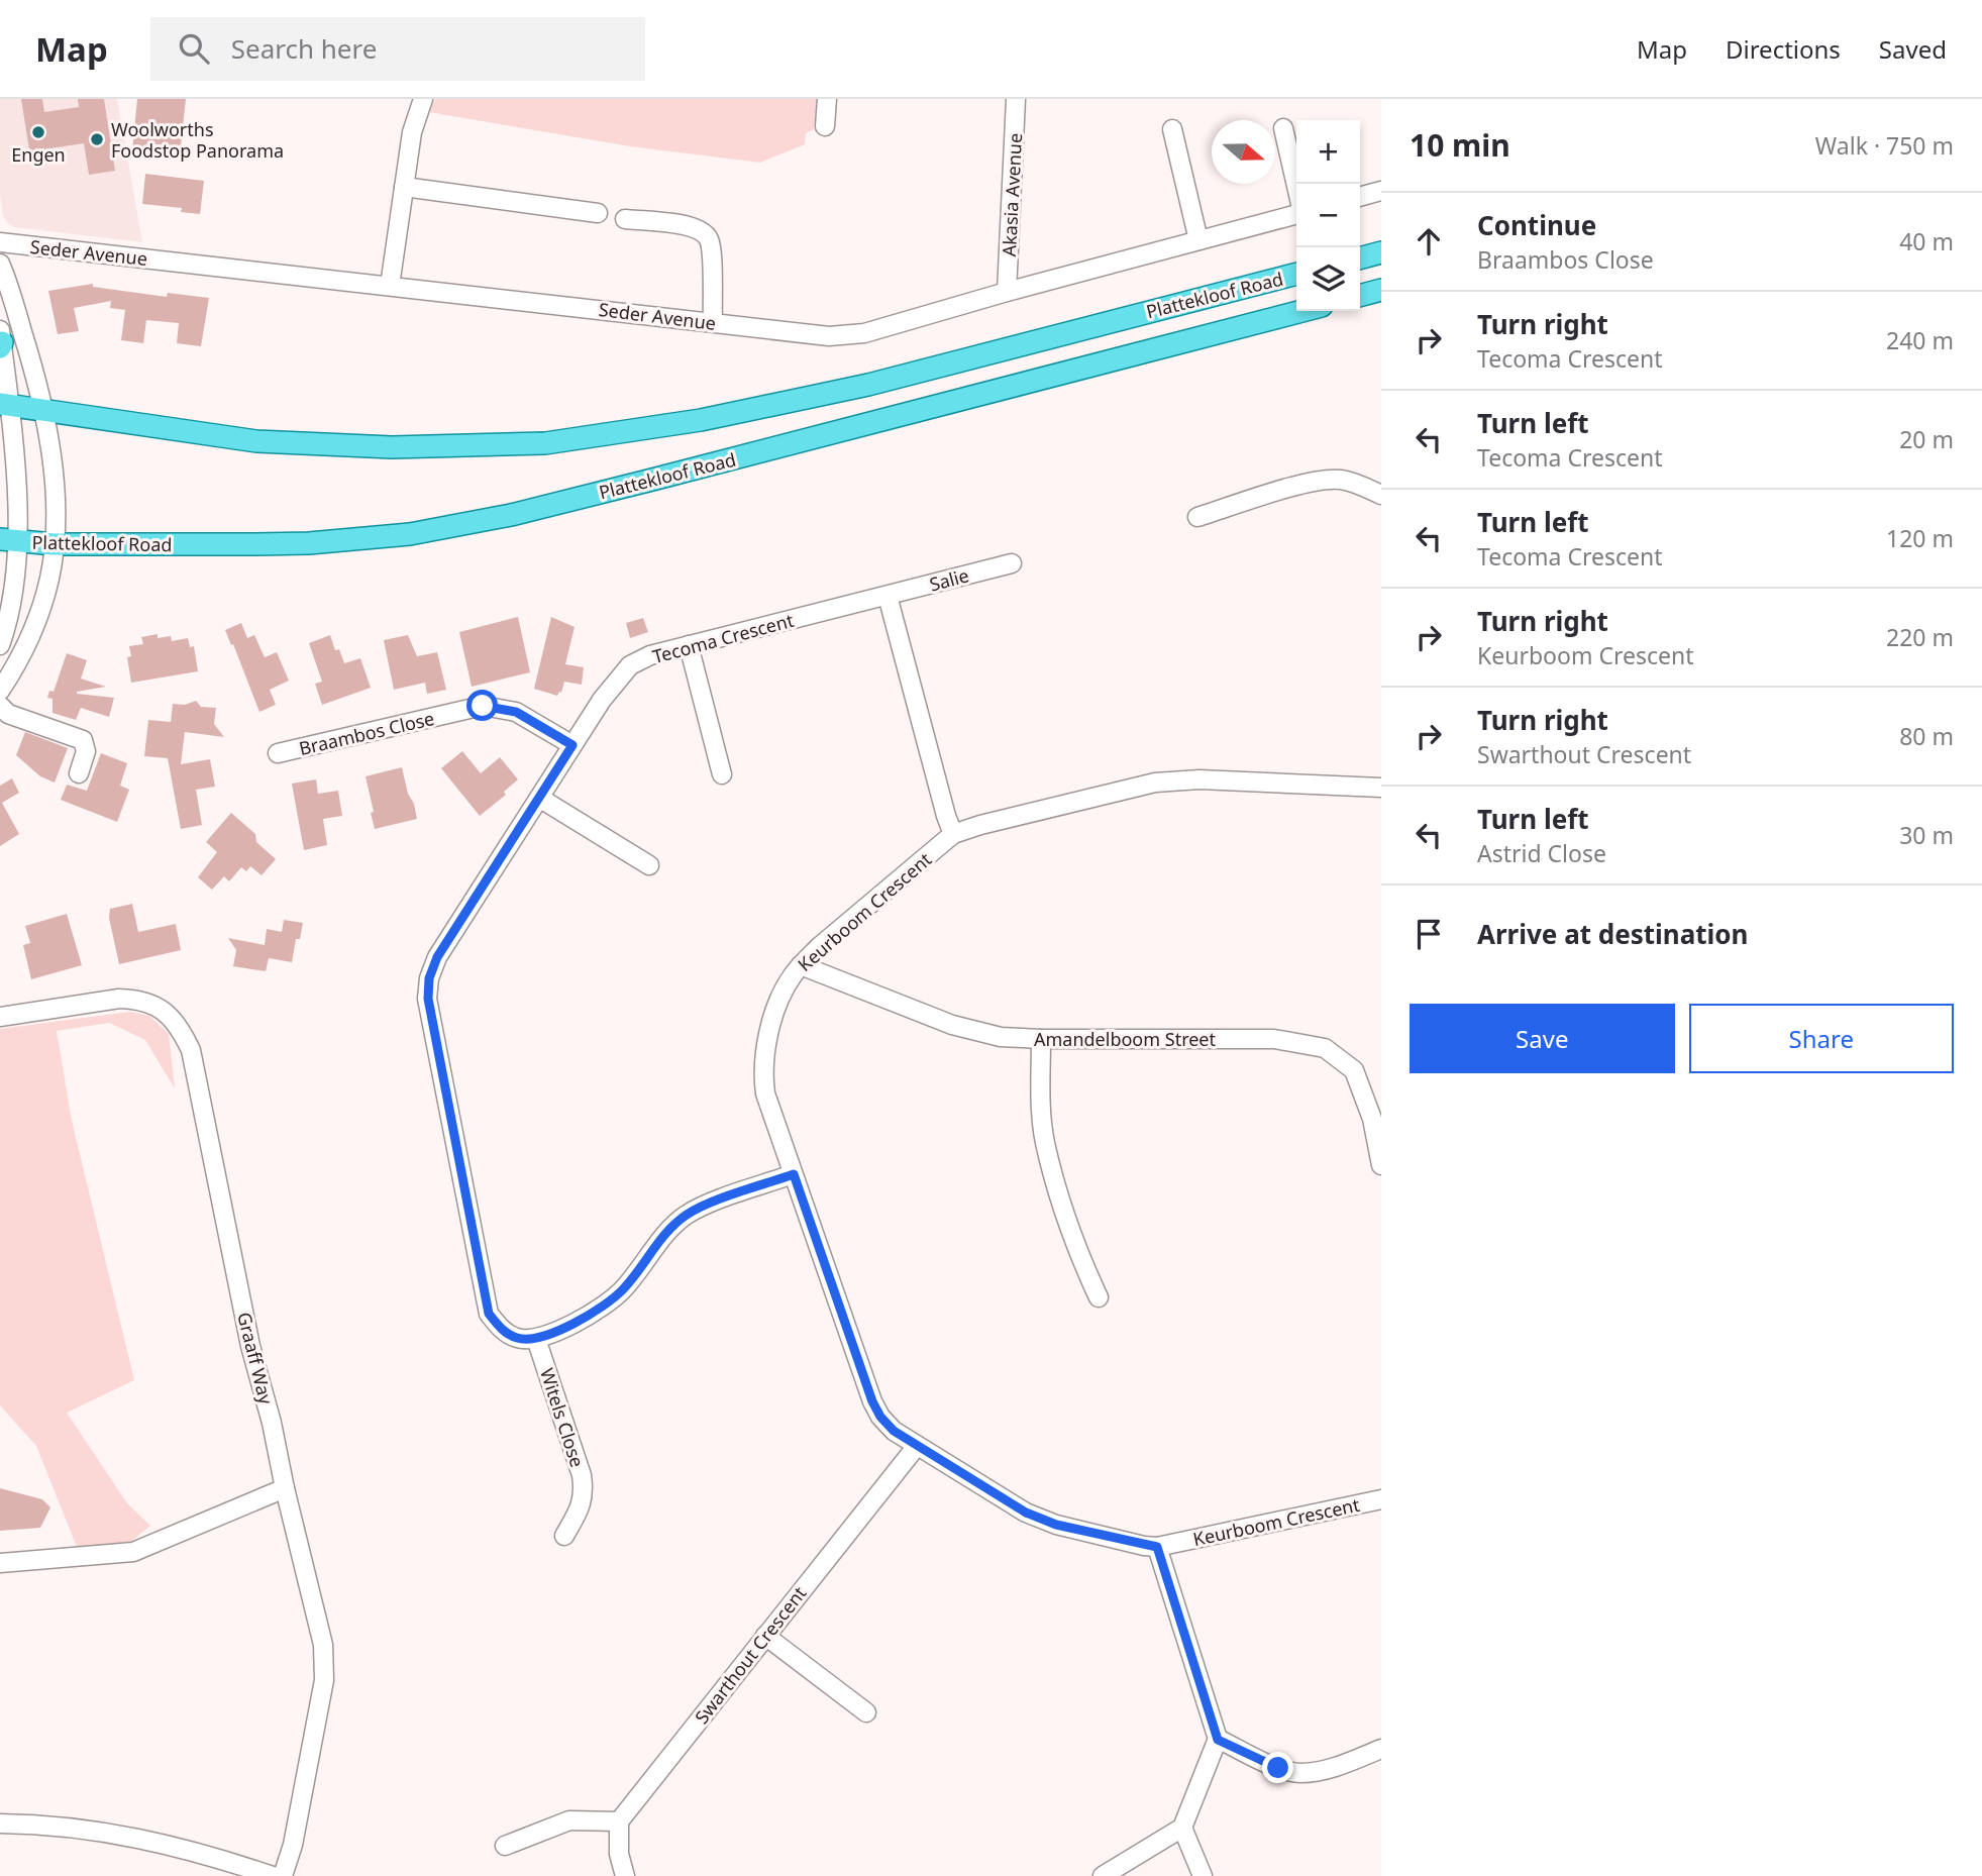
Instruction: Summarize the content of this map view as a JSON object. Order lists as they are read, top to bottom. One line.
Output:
{"streets":{"main road":["Plattekloof Road"],"street":["Akasia Avenue","Seder Avenue","Salie","Tecoma Crescent","Braambos Close","Keurboom Crescent","Amandelboom Street","Graaff Way","Witels Close","Swarthout Crescent"]},"crossings":[["Akasia Avenue","Seder Avenue"],["Salie","Tecoma Crescent"],["Tecoma Crescent","Braambos Close"],["Tecoma Crescent","Witels Close"],["Keurboom Crescent","Amandelboom Street"],["Keurboom Crescent","Swarthout Crescent"]],"places":["Engen","Woolworths Foodstop Panorama"],"north":"right","page":{"header":"Map","search":"Search here","nav":["Map","Directions","Saved"],"heading":["10 min","Walk · 750 m"],"map_buttons":["+","−"],"list":[["Continue","Braambos Close","40 m"],["Turn right","Tecoma Crescent","240 m"],["Turn left","Tecoma Crescent","20 m"],["Turn left","Tecoma Crescent","120 m"],["Turn right","Keurboom Crescent","220 m"],["Turn right","Swarthout Crescent","80 m"],["Turn left","Astrid Close","30 m"],"Arrive at destination"],"buttons":["Save","Share"]}}
